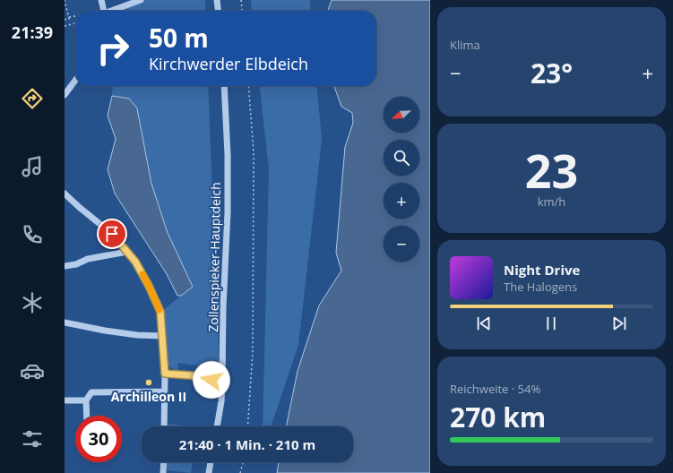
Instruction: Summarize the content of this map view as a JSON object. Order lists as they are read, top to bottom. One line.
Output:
{"streets":{"street":["Zollenspieker-Hauptdeich"]},"places":["Archilleon II"],"north":"bottom left","page":{"tabs":"21:39","tile":["Klima",["23","km/h"],["Reichweite · 54%","270 km"]],"turn":["50 m","Kirchwerder Elbdeich"],"heat":["−","23°","+"],"map_buttons":["+","−"],"song":["Night Drive","The Halogens"],"limit":"30","trip":"21:40 · 1 Min. · 210 m"}}
